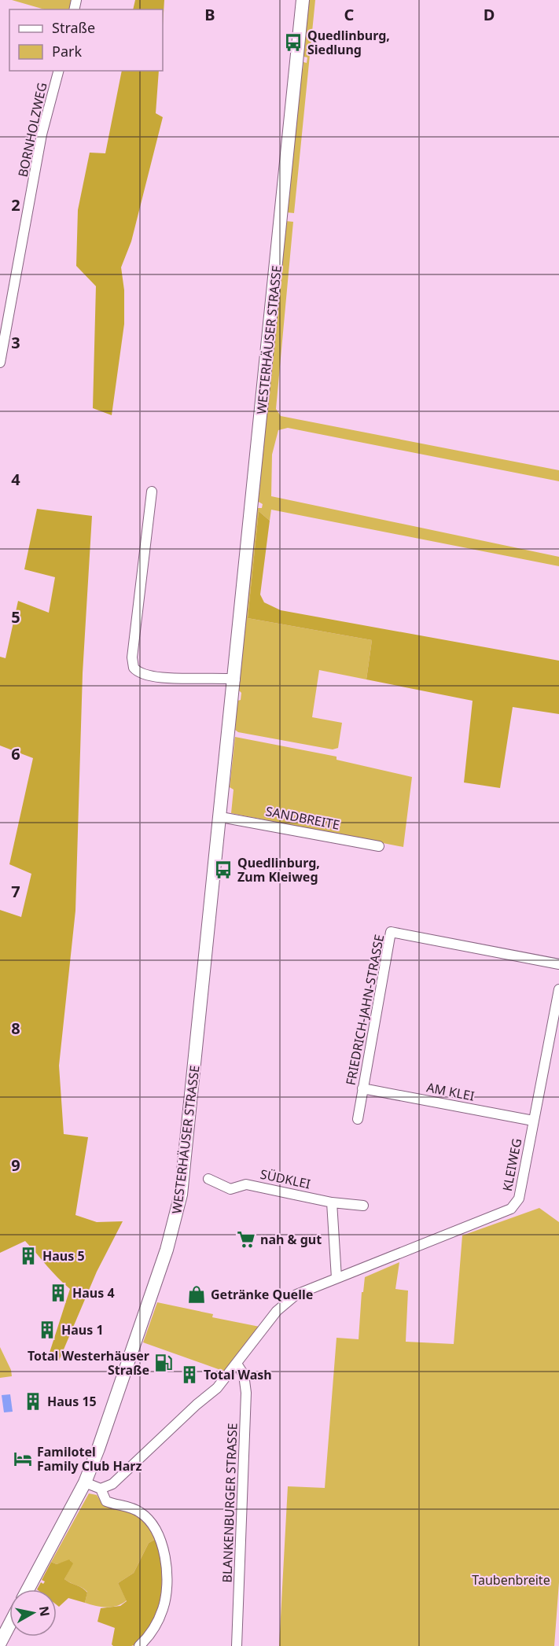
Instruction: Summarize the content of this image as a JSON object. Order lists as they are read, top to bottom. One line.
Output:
{"streets":{"main road":["WESTERHÄUSER STRASSE"],"street":["BORNHOLZWEG","SANDBREITE","FRIEDRICH-JAHN-STRASSE","AM KLEI","KLEIWEG","SÜDKLEI","BLANKENBURGER STRASSE"]},"crossings":[["WESTERHÄUSER STRASSE","SANDBREITE"],["FRIEDRICH-JAHN-STRASSE","AM KLEI"],["AM KLEI","KLEIWEG"],["KLEIWEG","BLANKENBURGER STRASSE"]],"parks":["Taubenbreite"],"places":{"bus stop":["Quedlinburg, Siedlung","Quedlinburg, Zum Kleiweg"],"supermarket":["nah & gut"],"building":["Haus 5","Haus 4","Haus 1","Total Wash","Haus 15"],"shop":["Getränke Quelle"],"fuel station":["Total Westerhäuser Straße"],"hotel":["Familotel Family Club Harz"]},"legend":["Straße","Park"],"north":"right","grid":{"columns":["B","C","D"],"rows":["2","3","4","5","6","7","8","9"]}}
